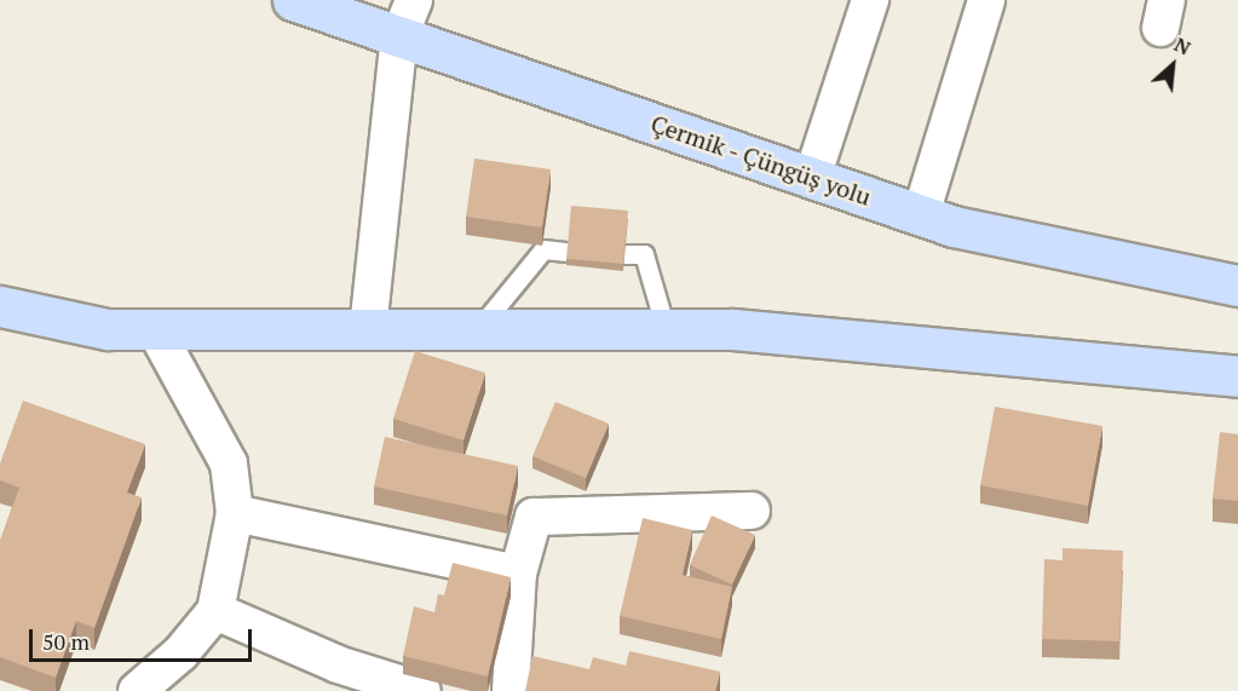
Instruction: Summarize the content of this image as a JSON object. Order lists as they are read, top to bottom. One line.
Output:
{"streets":{"main road":["Çermik - Çüngüş yolu"]},"scale_bar":"50 m","north":"top right"}
